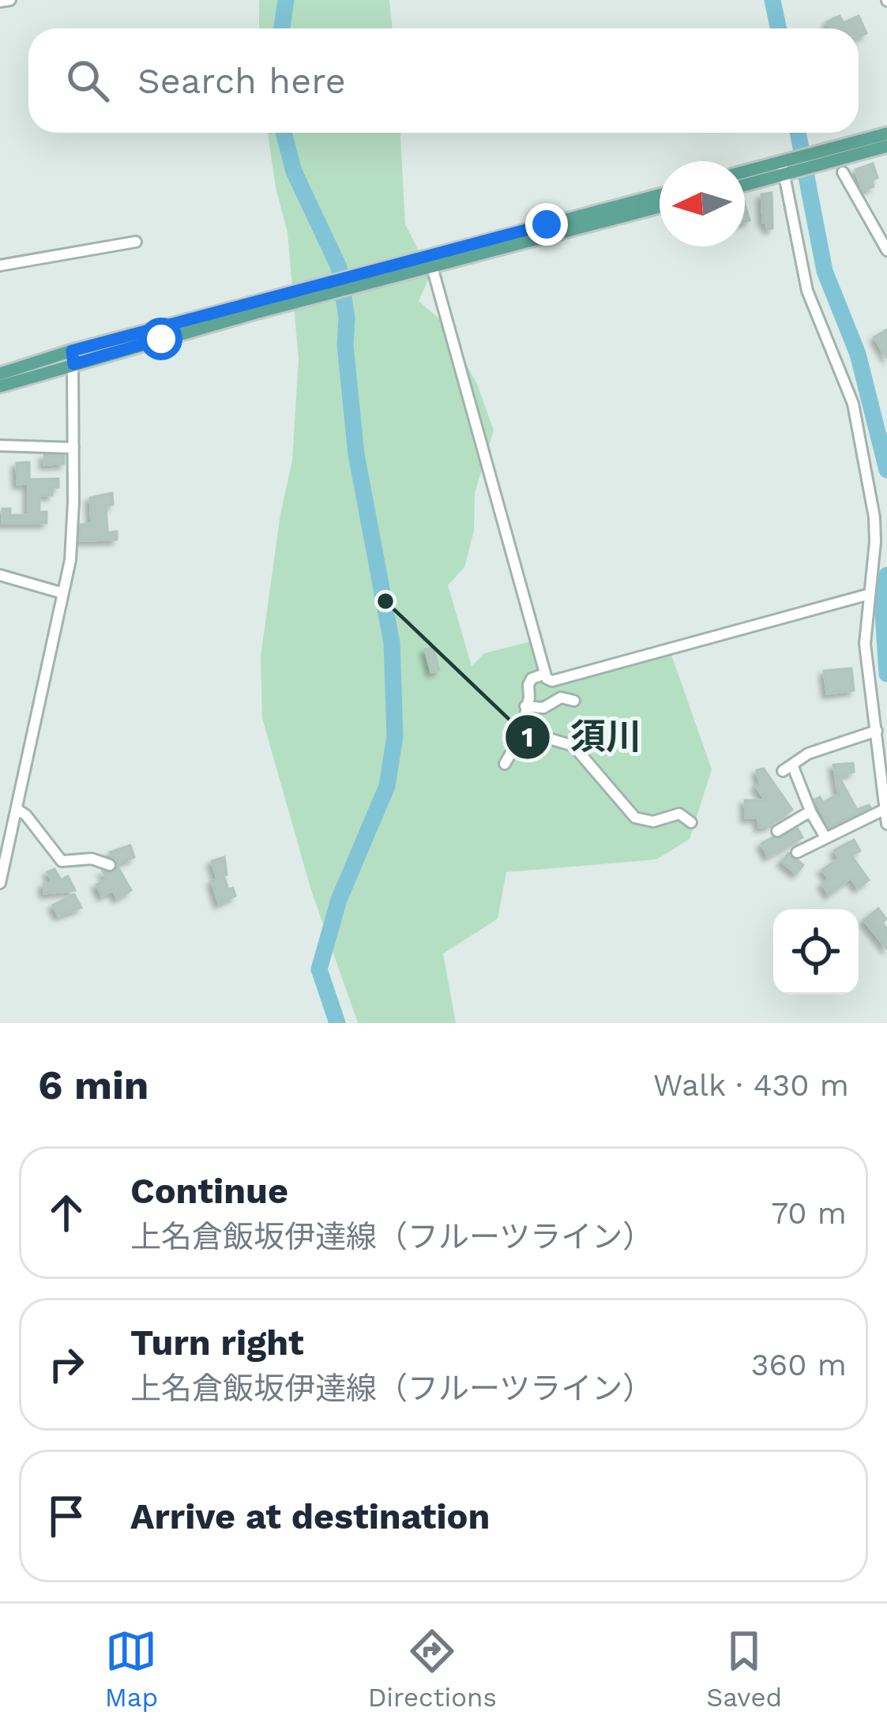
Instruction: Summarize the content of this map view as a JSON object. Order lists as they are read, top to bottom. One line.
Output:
{"places":["須川"],"north":"left","page":{"search":"Search here","heading":["6 min","Walk · 430 m"],"list":[["Continue","上名倉飯坂伊達線（フルーツライン）","70 m"],["Turn right","上名倉飯坂伊達線（フルーツライン）","360 m"],"Arrive at destination"],"nav":["Map","Directions","Saved"]}}
